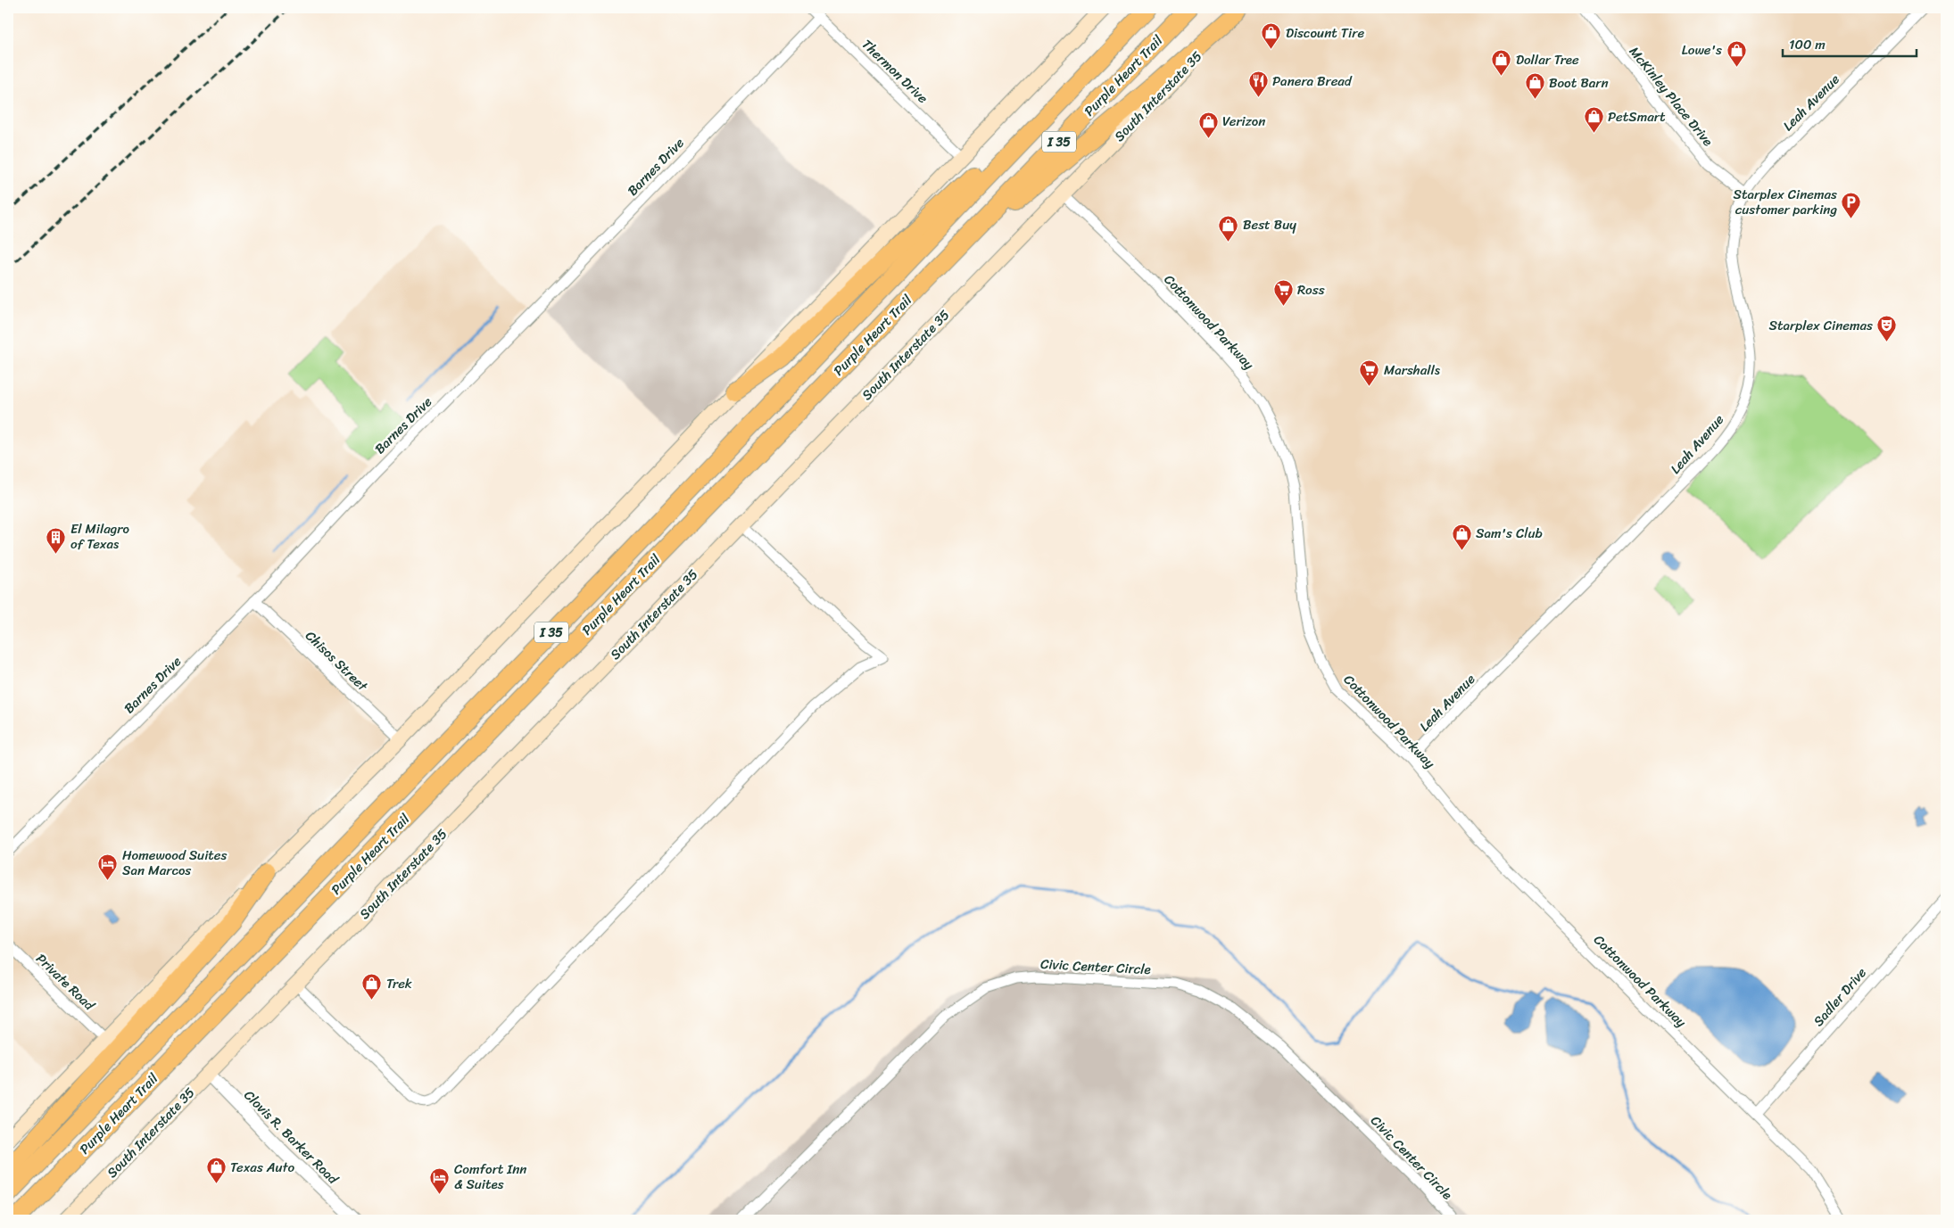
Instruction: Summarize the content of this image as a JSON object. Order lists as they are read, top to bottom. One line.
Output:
{"streets":{"highway":["Purple Heart Trail","I 35"],"main road":["South Interstate 35"],"street":["Thermon Drive","McKinley Place Drive","Leah Avenue","Barnes Drive","Cottonwood Parkway","Chisos Street","Civic Center Circle","Private Road","Sadler Drive","Clovis R. Barker Road"]},"crossings":[["Thermon Drive","Barnes Drive"],["South Interstate 35","Cottonwood Parkway"],["South Interstate 35","Clovis R. Barker Road"],["McKinley Place Drive","Leah Avenue"],["Leah Avenue","Cottonwood Parkway"],["Barnes Drive","Chisos Street"],["Cottonwood Parkway","Sadler Drive"]],"places":{"shop":["Discount Tire","Lowe's","Dollar Tree","Boot Barn","PetSmart","Verizon","Best Buy","Sam's Club","Trek","Texas Auto"],"restaurant":["Panera Bread"],"parking":["Starplex Cinemas customer parking"],"supermarket":["Ross","Marshalls"],"theatre":["Starplex Cinemas"],"building":["El Milagro of Texas"],"hotel":["Homewood Suites San Marcos","Comfort Inn & Suites"]},"scale_bar":"100 m"}
